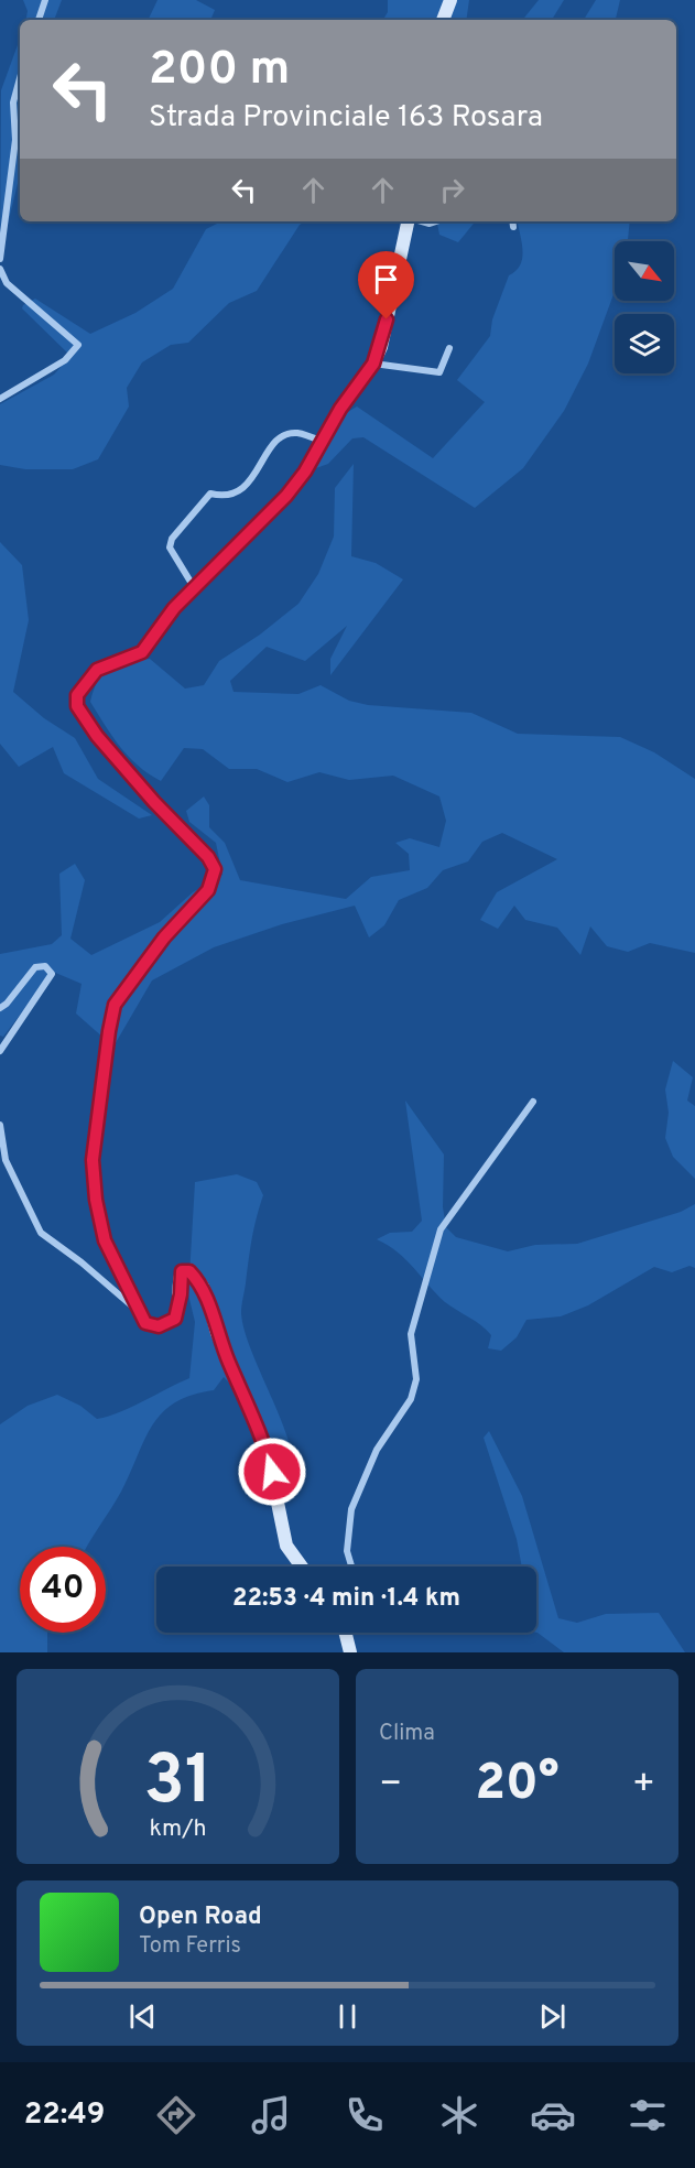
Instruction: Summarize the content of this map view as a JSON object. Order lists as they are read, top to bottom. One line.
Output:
{"north":"bottom right","page":{"turn":["200 m","Strada Provinciale 163 Rosara"],"limit":"40","trip":"22:53 · 4 min · 1.4 km","tile":"Clima","heat":["−","20°","+"],"song":["Open Road","Tom Ferris"],"tabs":"22:49","gauge":["31","km/h"]}}
